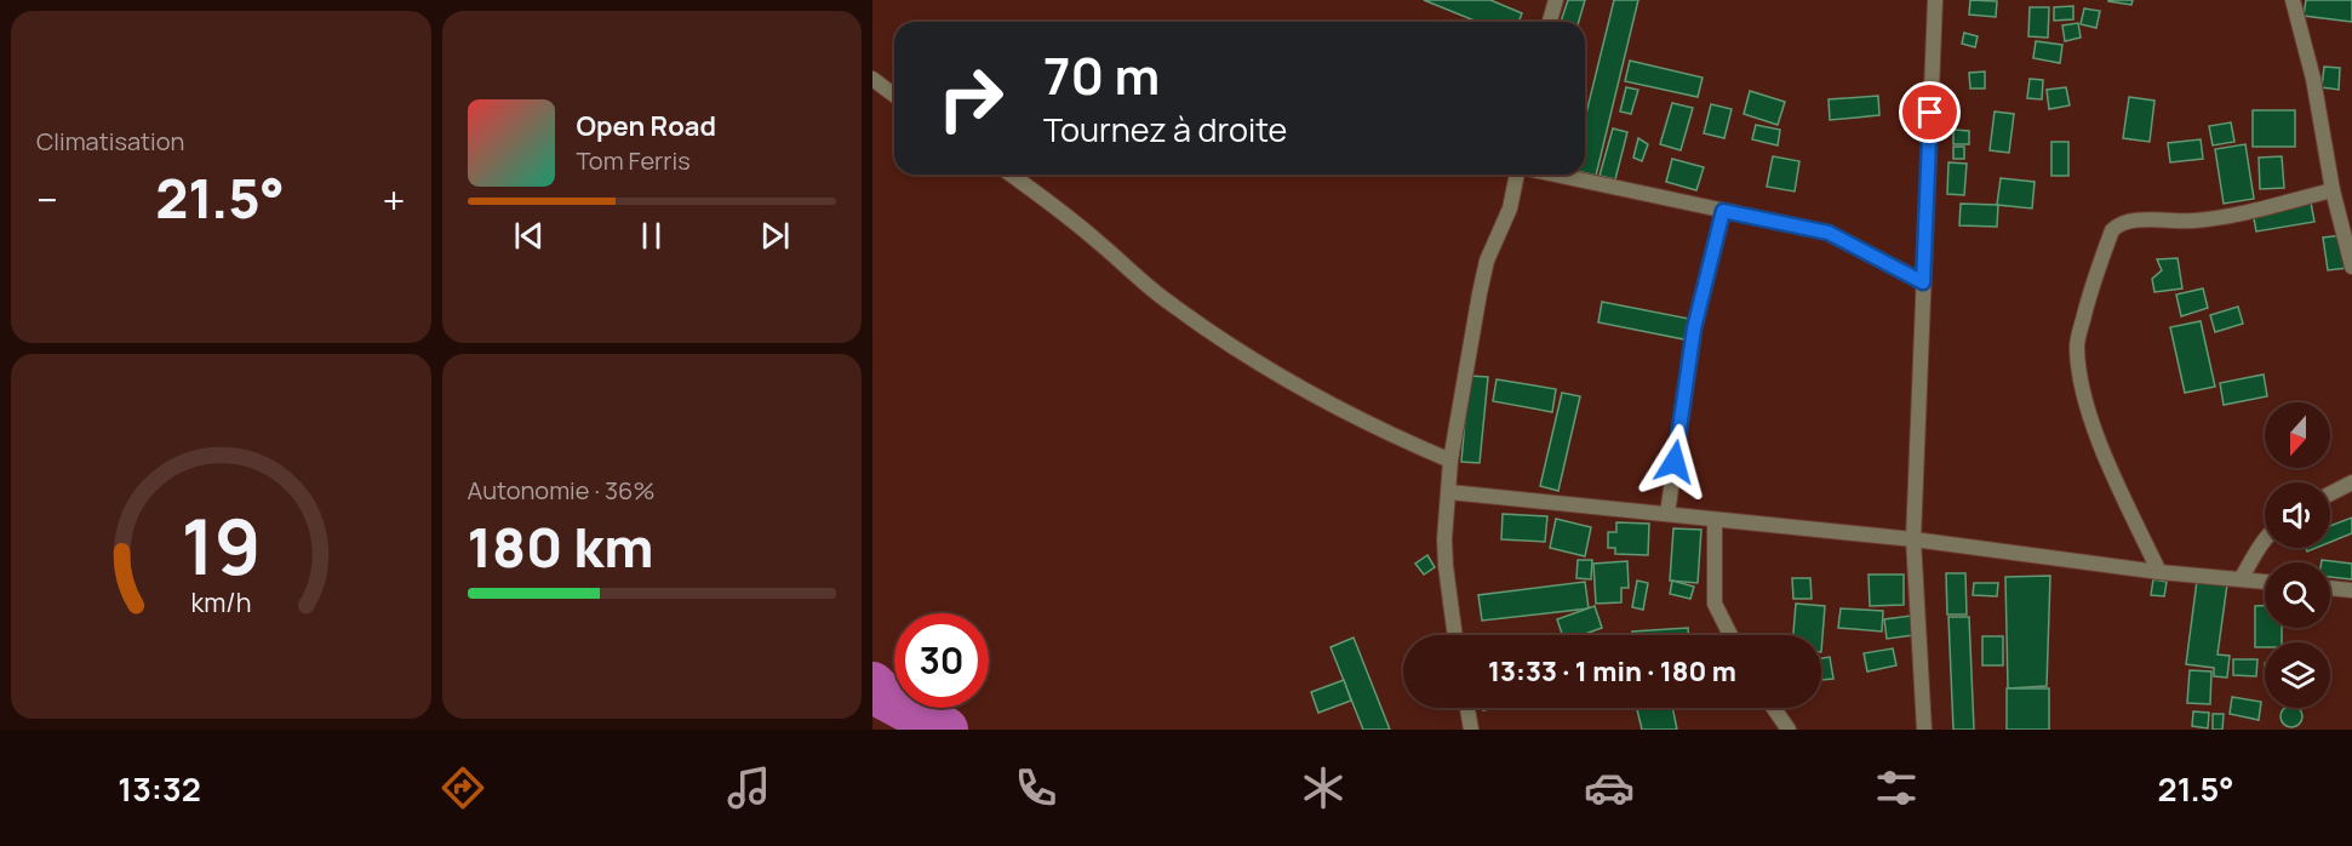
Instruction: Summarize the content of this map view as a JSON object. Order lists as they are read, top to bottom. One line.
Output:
{"north":"bottom","page":{"tile":["Climatisation",["Autonomie · 36%","180 km"]],"turn":["70 m","Tournez à droite"],"song":["Open Road","Tom Ferris"],"heat":["−","21.5°","+"],"limit":"30","trip":"13:33 · 1 min · 180 m","tabs":["13:32","21.5°"],"gauge":["19","km/h"]}}
